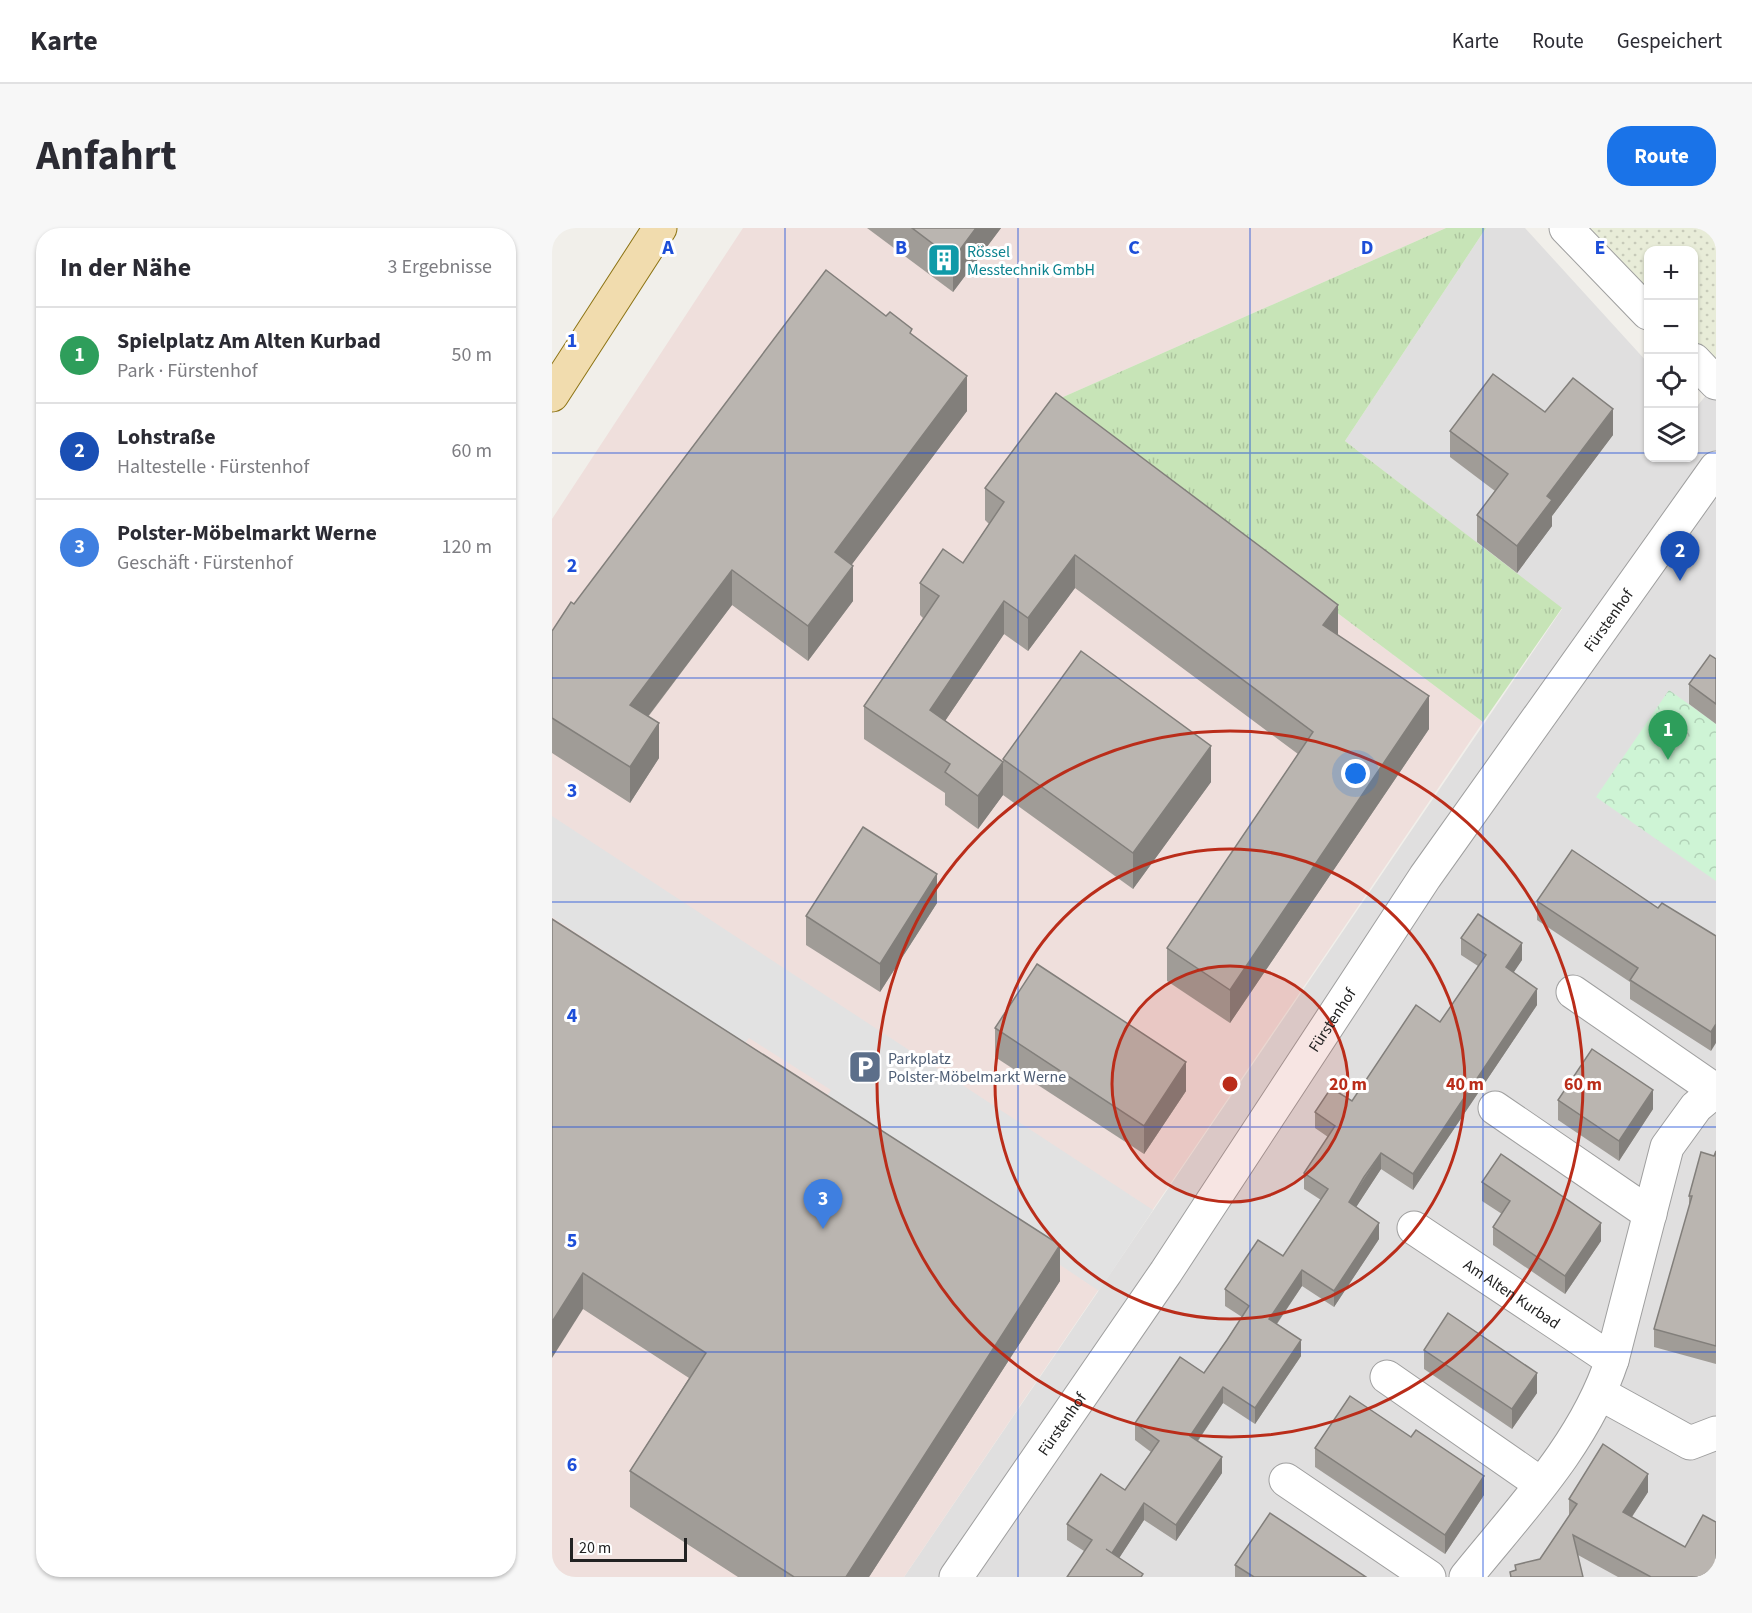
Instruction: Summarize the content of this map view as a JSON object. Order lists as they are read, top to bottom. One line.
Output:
{"streets":{"street":["Fürstenhof","Am Alten Kurbad"]},"places":{"building":["Rössel Messtechnik GmbH"],"parking":["Parkplatz Polster-Möbelmarkt Werne"]},"scale_bar":"20 m","page":{"header":"Karte","nav":["Karte","Route","Gespeichert"],"title":"Anfahrt","buttons":"Route","heading":["In der Nähe","3 Ergebnisse"],"map_buttons":["+","−"],"list":[{"mark":"1","name":"Spielplatz Am Alten Kurbad","note":"Park · Fürstenhof","value":"50 m"},{"mark":"2","name":"Lohstraße","note":"Haltestelle · Fürstenhof","value":"60 m"},{"mark":"3","name":"Polster-Möbelmarkt Werne","note":"Geschäft · Fürstenhof","value":"120 m"}],"pins":["2","1","3"],"scale":"20 m"},"grid":{"columns":["A","B","C","D","E"],"rows":["1","2","3","4","5","6"]},"rings":["20 m","40 m","60 m"]}
